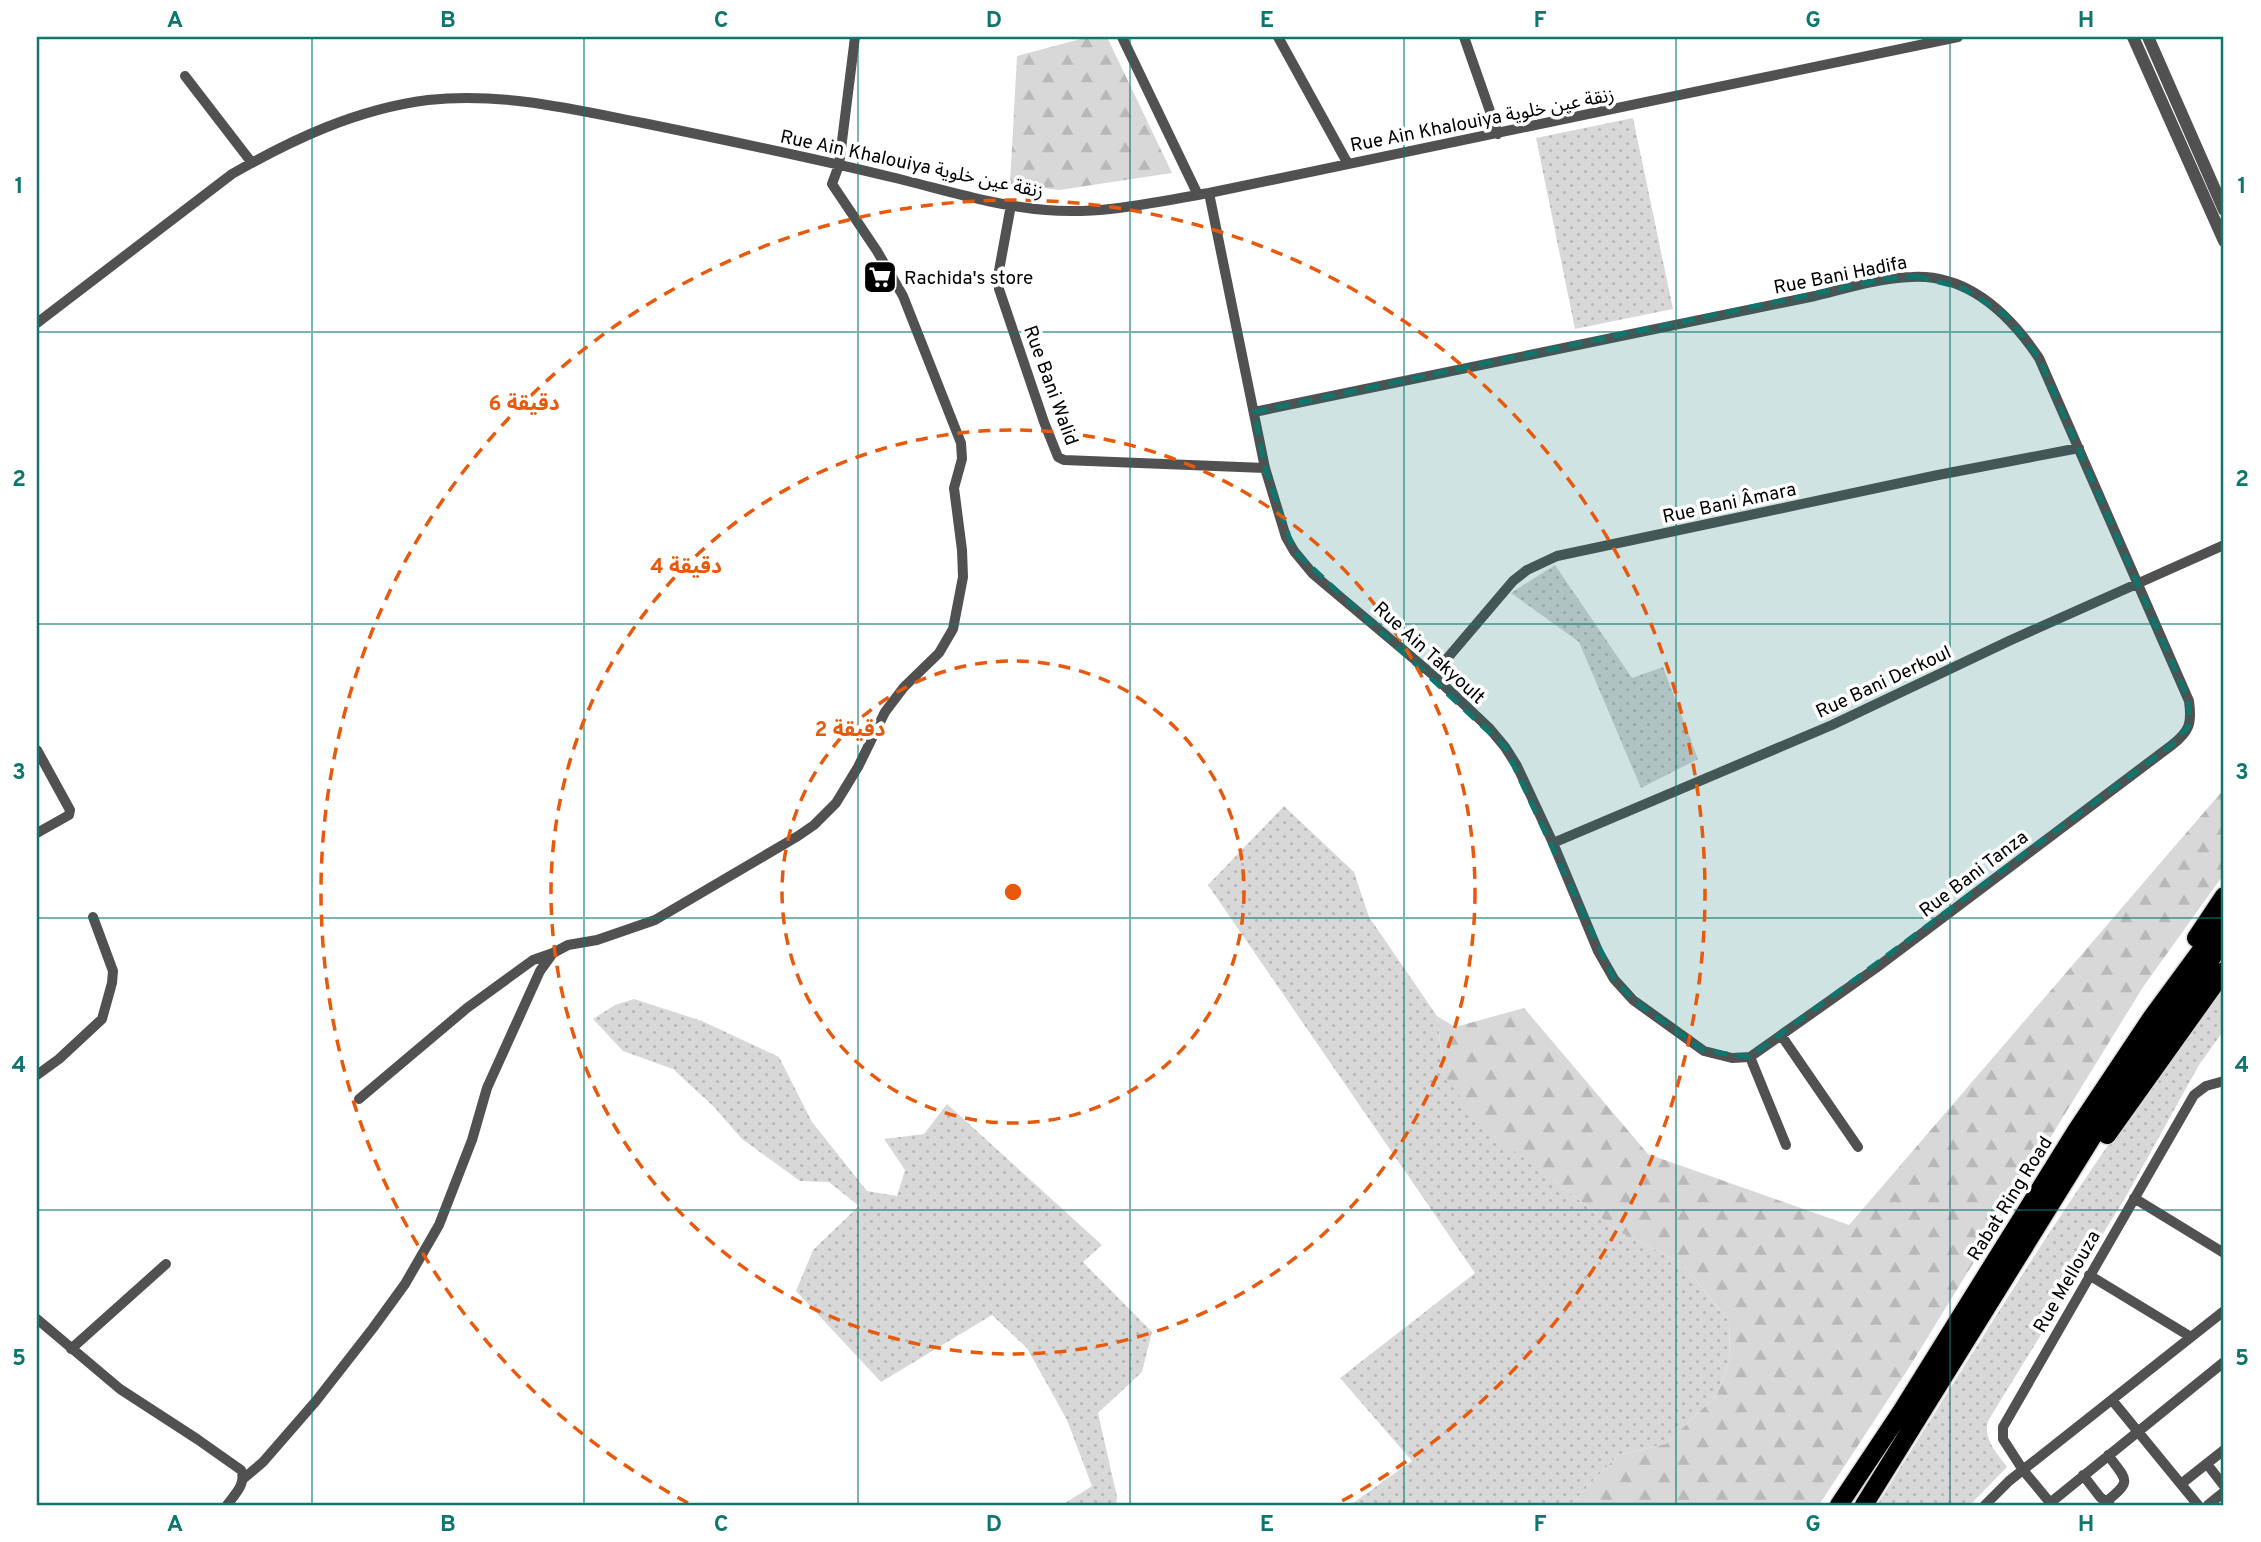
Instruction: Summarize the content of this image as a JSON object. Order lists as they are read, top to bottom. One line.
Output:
{"streets":{"highway":["Rabat Ring Road"],"street":["Rue Ain Khalouiya زنقة عين خلوية","Rue Bani Hadifa","Rue Bani Walid","Rue Bani Âmara","Rue Ain Takyoult","Rue Bani Derkoul","Rue Bani Tanza","Rue Mellouza"]},"crossings":[["Rue Ain Khalouiya زنقة عين خلوية","Rue Bani Walid"],["Rue Ain Khalouiya زنقة عين خلوية","Rue Ain Takyoult"],["Rue Bani Hadifa","Rue Bani Âmara"],["Rue Bani Hadifa","Rue Ain Takyoult"],["Rue Bani Hadifa","Rue Bani Derkoul"],["Rue Bani Hadifa","Rue Bani Tanza"],["Rue Bani Walid","Rue Ain Takyoult"],["Rue Bani Âmara","Rue Ain Takyoult"],["Rue Ain Takyoult","Rue Bani Derkoul"],["Rue Ain Takyoult","Rue Bani Tanza"]],"places":{"supermarket":["Rachida's store"]},"grid":{"columns":["A","B","C","D","E","F","G","H"],"rows":["1","2","3","4","5"]},"rings":["6 دقيقة","4 دقيقة","2 دقيقة"]}
